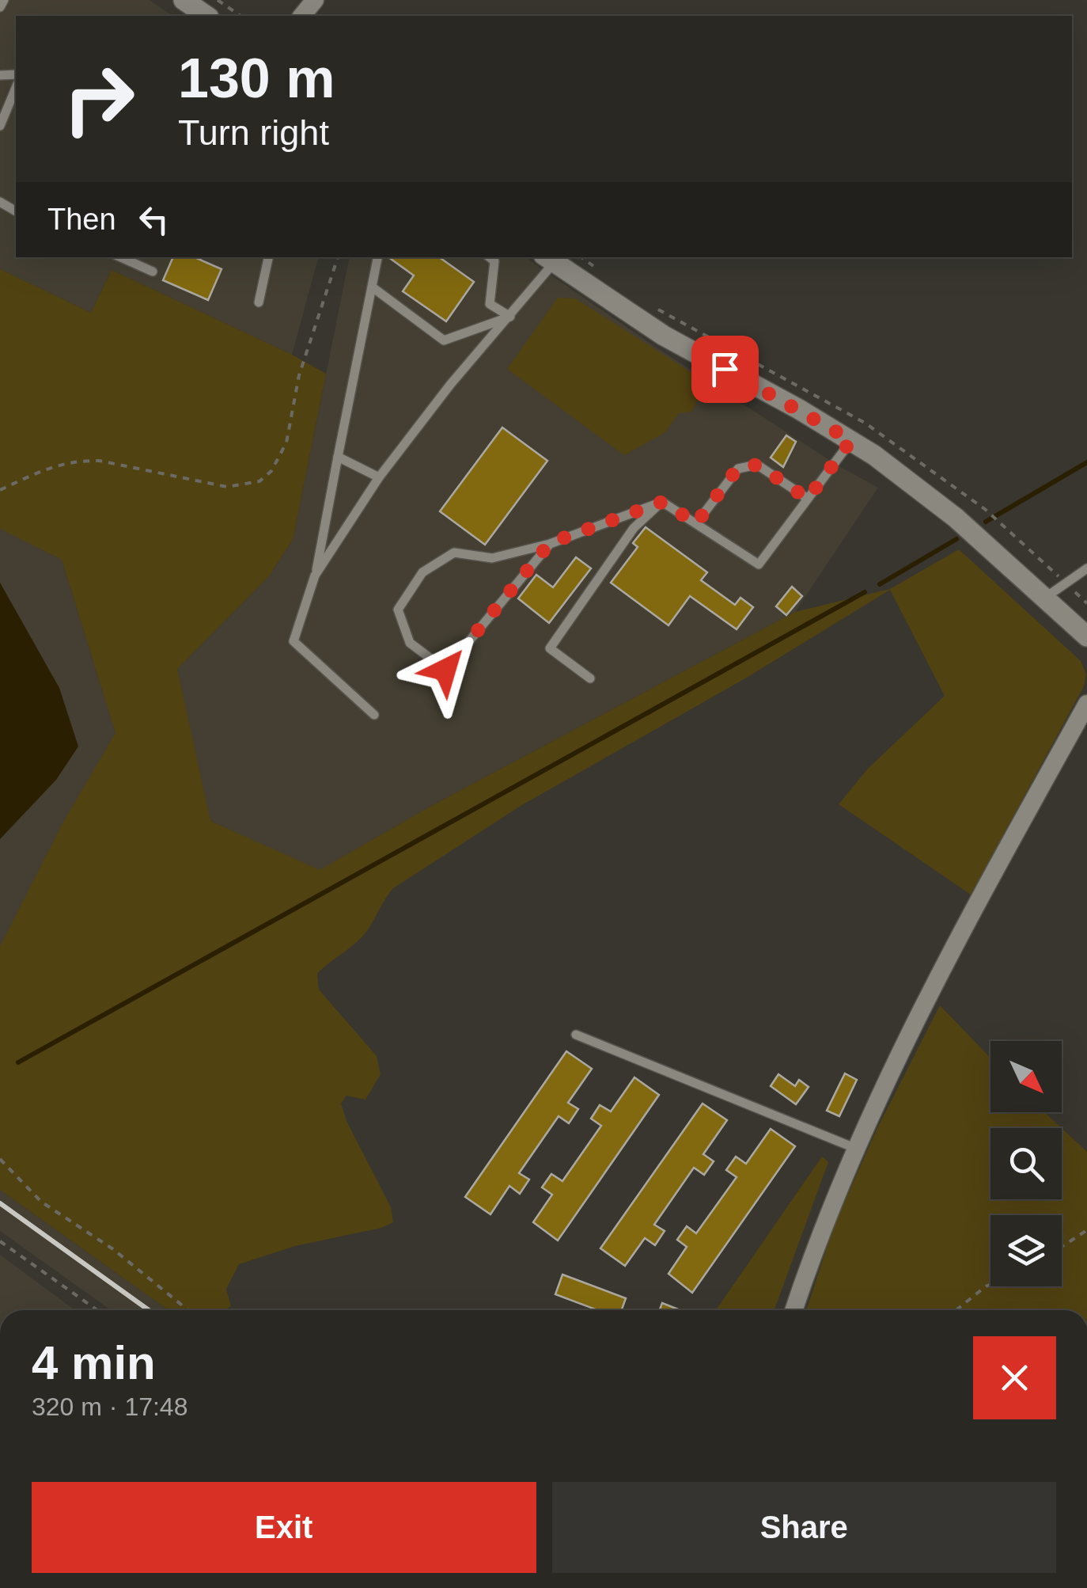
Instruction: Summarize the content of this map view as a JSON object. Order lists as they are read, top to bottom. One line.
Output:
{"north":"bottom right","page":{"turn":["130 m","Turn right"],"then":"Then","heading":["4 min","320 m · 17:48"],"buttons":["Exit","Share"]}}
